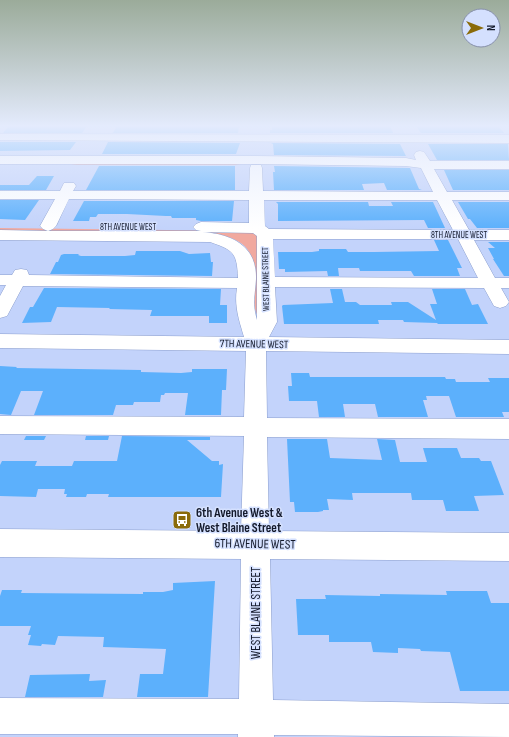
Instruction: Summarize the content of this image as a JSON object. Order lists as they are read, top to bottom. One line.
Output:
{"streets":{"street":["8TH AVENUE WEST","WEST BLAINE STREET","7TH AVENUE WEST","6TH AVENUE WEST"]},"crossings":[["8TH AVENUE WEST","WEST BLAINE STREET"],["WEST BLAINE STREET","7TH AVENUE WEST"],["WEST BLAINE STREET","6TH AVENUE WEST"]],"places":{"bus stop":["6th Avenue West & West Blaine Street"]},"north":"right"}
